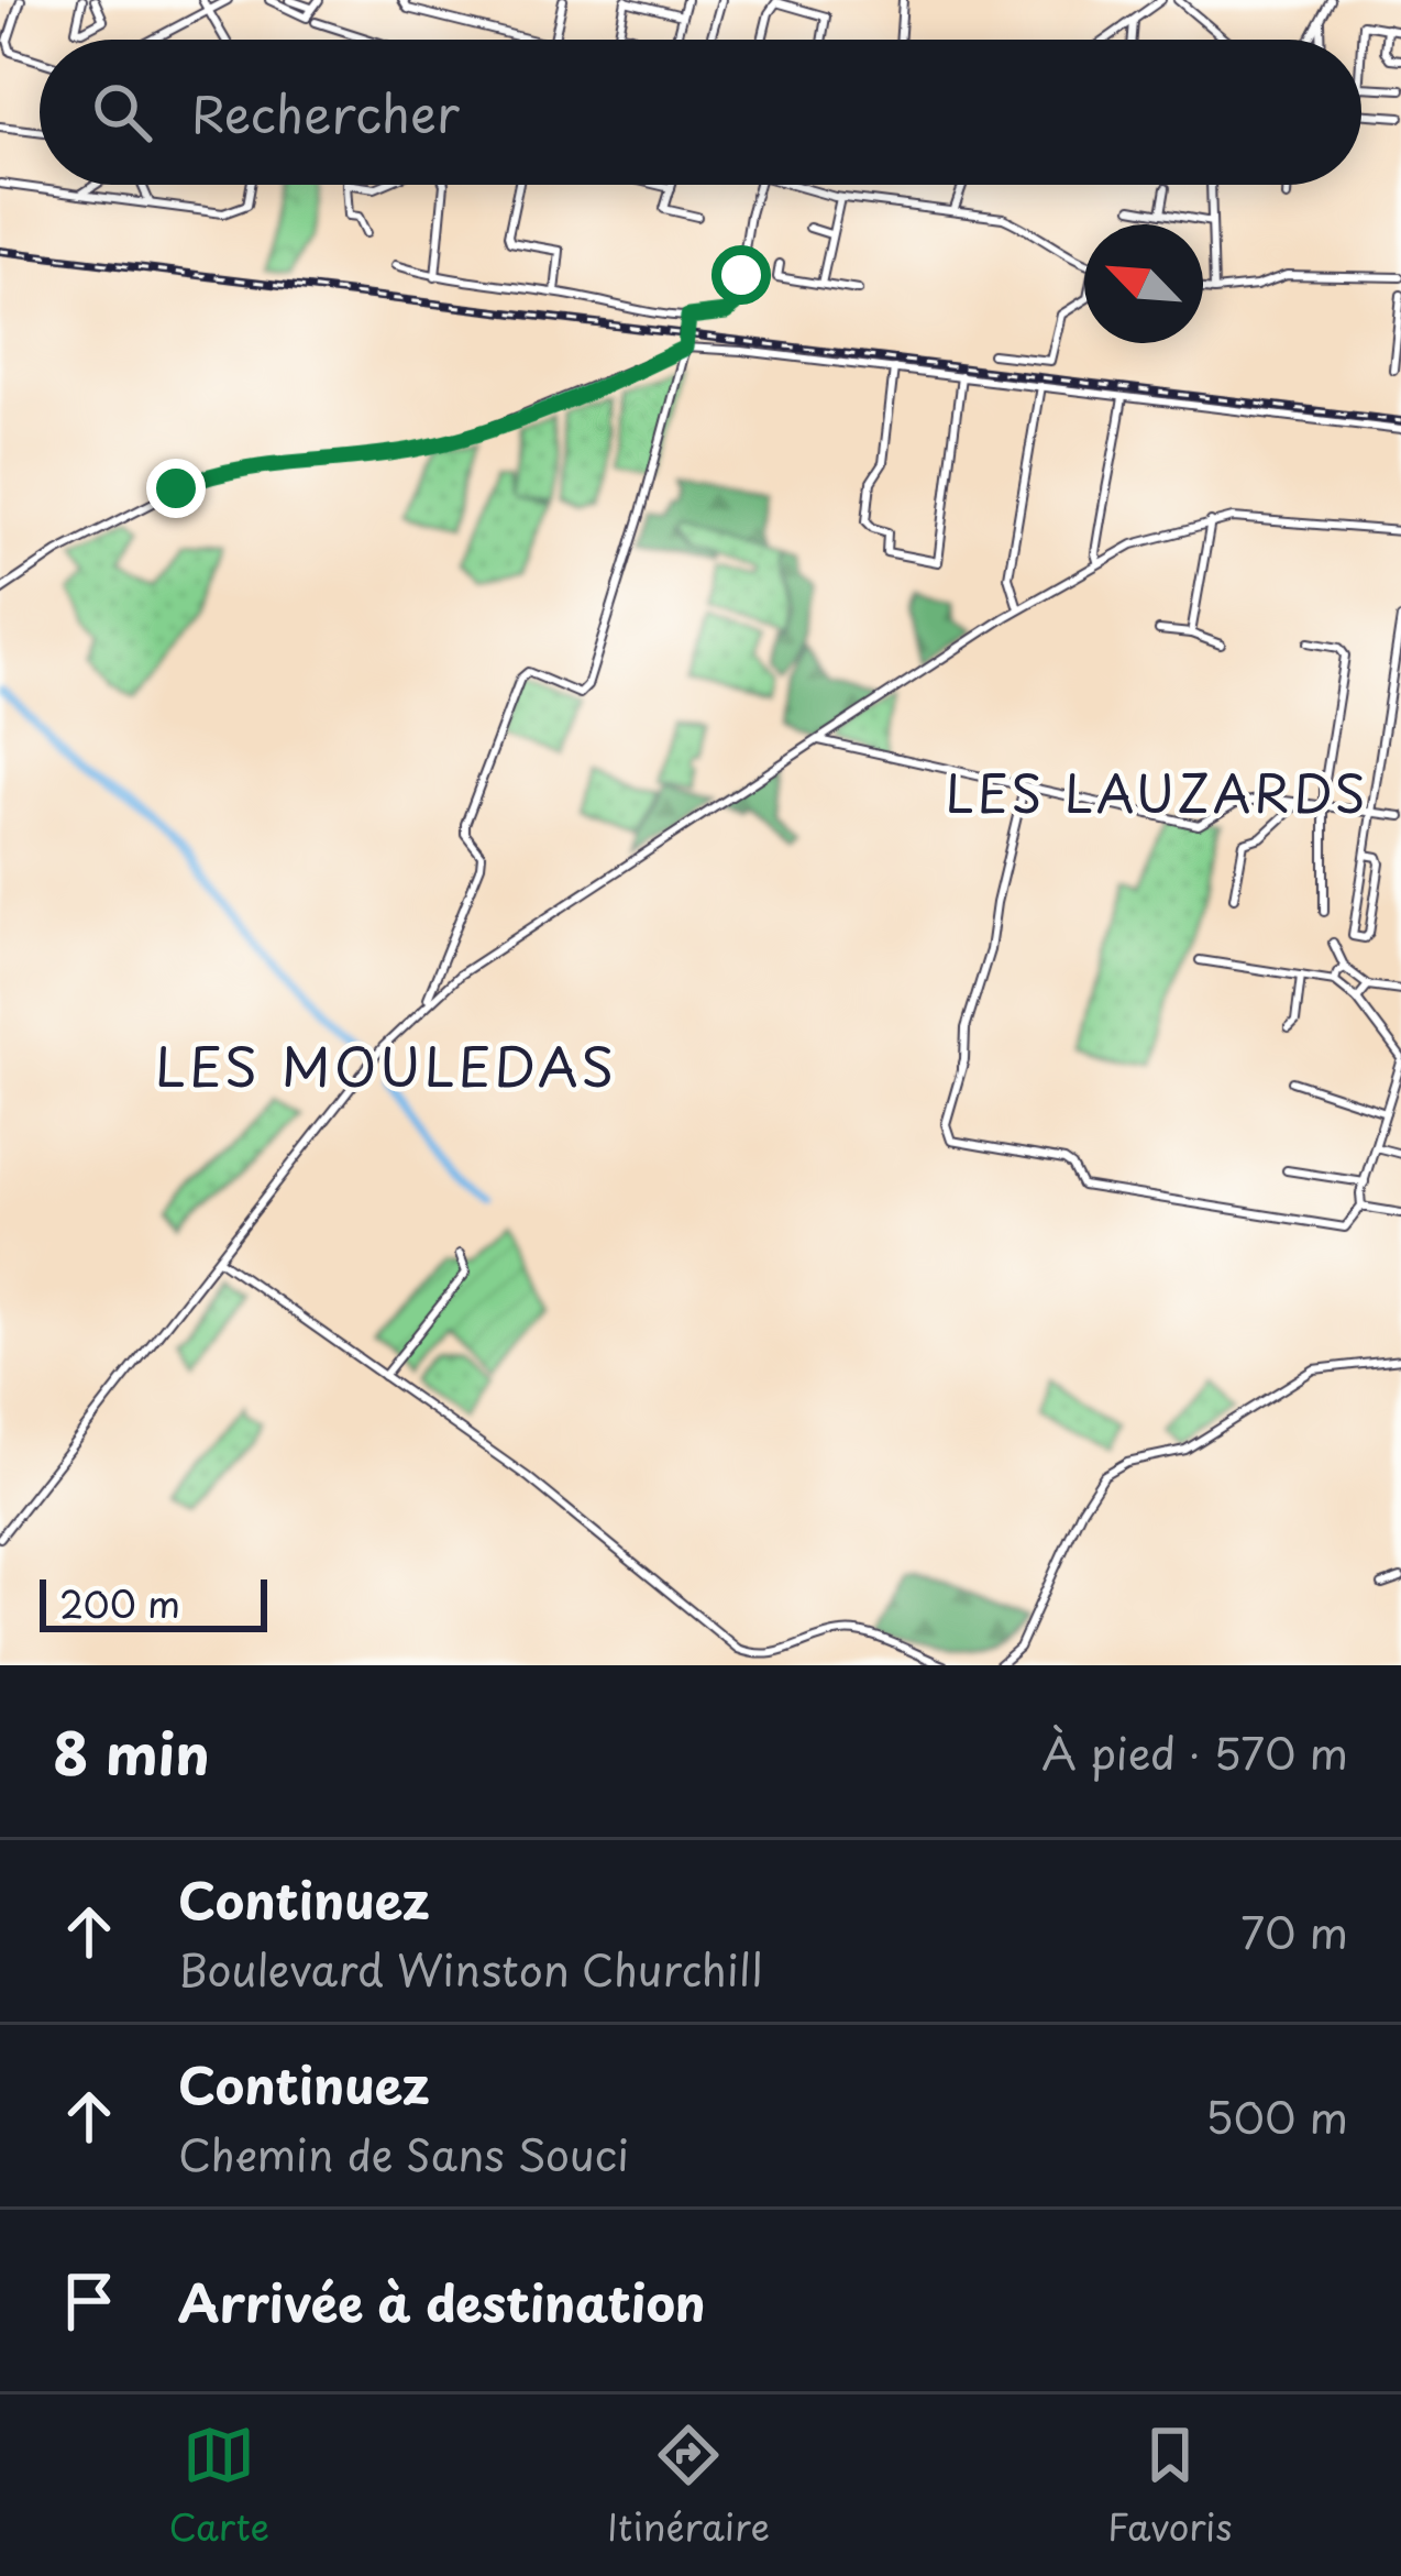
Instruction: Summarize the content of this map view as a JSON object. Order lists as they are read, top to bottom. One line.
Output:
{"districts":["LES LAUZARDS","LES MOULEDAS"],"scale_bar":"200 m","north":"top left","page":{"search":"Rechercher","scale":"200 m","heading":["8 min","À pied · 570 m"],"list":[["Continuez","Boulevard Winston Churchill","70 m"],["Continuez","Chemin de Sans Souci","500 m"],"Arrivée à destination"],"nav":["Carte","Itinéraire","Favoris"]}}
